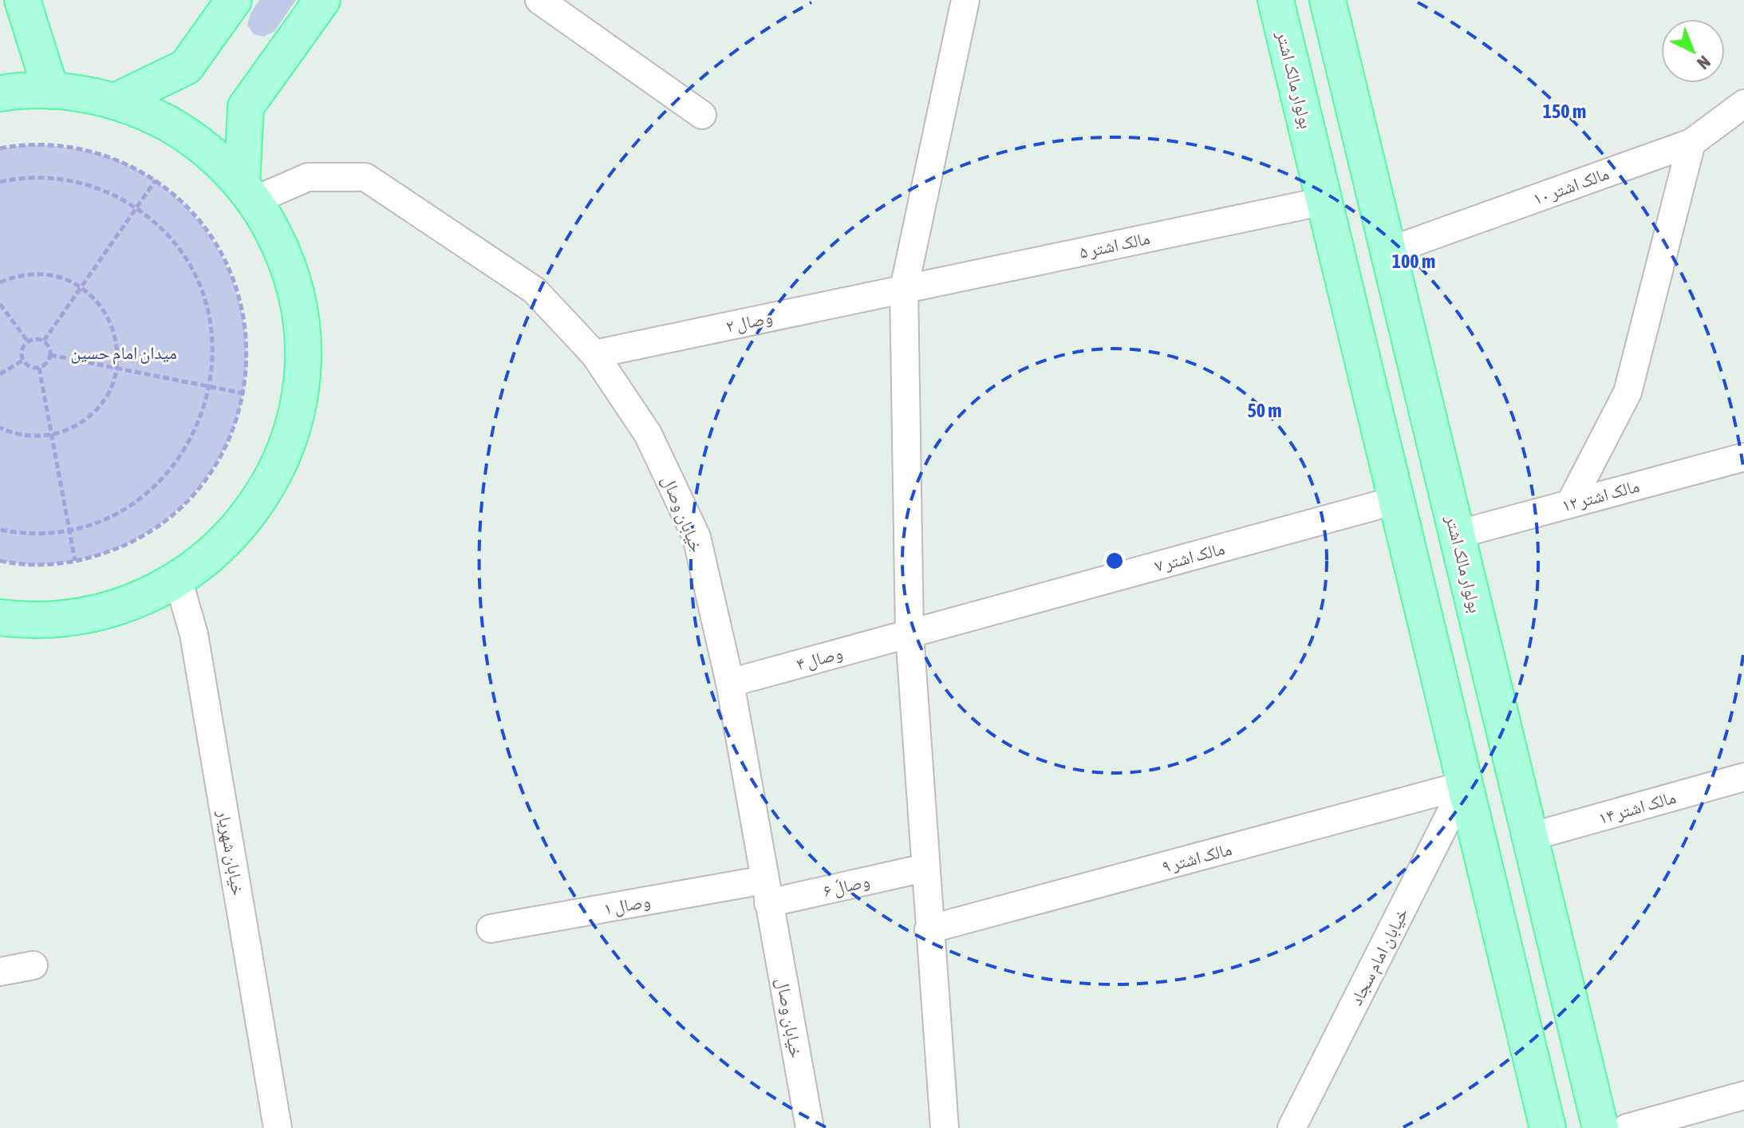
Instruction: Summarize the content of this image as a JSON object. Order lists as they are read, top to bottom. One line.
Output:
{"streets":{"main road":["بولوار مالک اشتر"],"street":["مالک اشتر ۱۰","مالک اشتر ۵","وصال ۲","مالک اشتر ۱۲","خیابان وصال","مالک اشتر ۷","وصال ۴","مالک اشتر ۱۴","خیابان شهریار","مالک اشتر ۹","وصال ۶","وصال ۱","خیابان امام سجاد"]},"crossings":[["بولوار مالک اشتر","مالک اشتر ۱۰"],["بولوار مالک اشتر","مالک اشتر ۵"],["بولوار مالک اشتر","مالک اشتر ۱۲"],["بولوار مالک اشتر","مالک اشتر ۷"],["بولوار مالک اشتر","مالک اشتر ۱۴"],["بولوار مالک اشتر","مالک اشتر ۹"],["بولوار مالک اشتر","خیابان امام سجاد"],["مالک اشتر ۵","وصال ۲"],["وصال ۲","خیابان وصال"],["خیابان وصال","وصال ۴"],["خیابان وصال","وصال ۶"],["خیابان وصال","وصال ۱"],["مالک اشتر ۷","وصال ۴"],["مالک اشتر ۹","خیابان امام سجاد"],["وصال ۶","وصال ۱"]],"parks":["میدان امام حسین"],"north":"bottom right","rings":["150 m","100 m","50 m"]}
